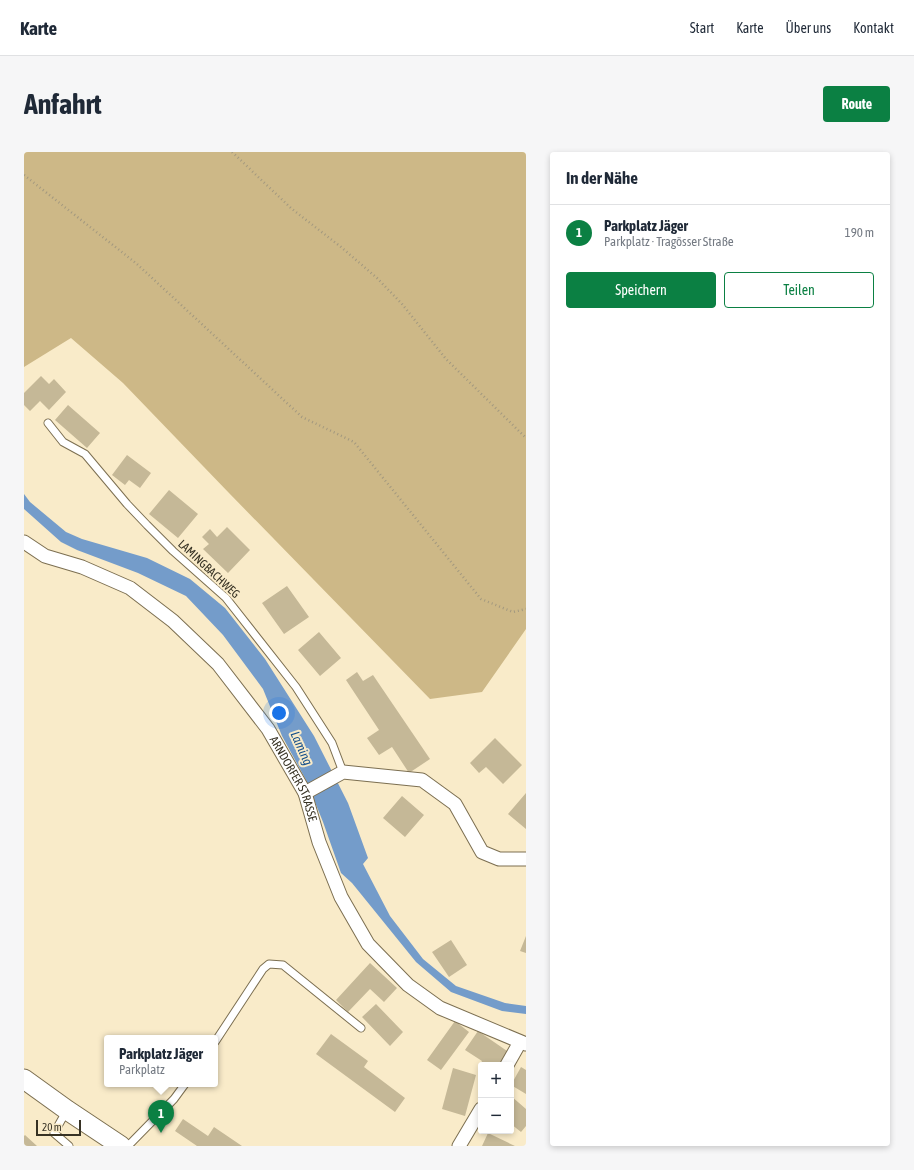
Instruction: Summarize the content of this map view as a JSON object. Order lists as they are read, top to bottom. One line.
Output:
{"streets":{"street":["ARNDORFER STRASSE"],"lane":["LAMINGBACHWEG"]},"water":["Laming"],"scale_bar":"20 m","page":{"header":"Karte","nav":["Start","Karte","Über uns","Kontakt"],"buttons":["Route",["Speichern","Teilen"]],"title":"Anfahrt","heading":"In der Nähe","list":[{"mark":"1","name":"Parkplatz Jäger","note":"Parkplatz · Tragösser Straße","value":"190 m"}],"popup":["Parkplatz Jäger","Parkplatz"],"map_buttons":["+","−"],"pins":"1","scale":"20 m"}}
